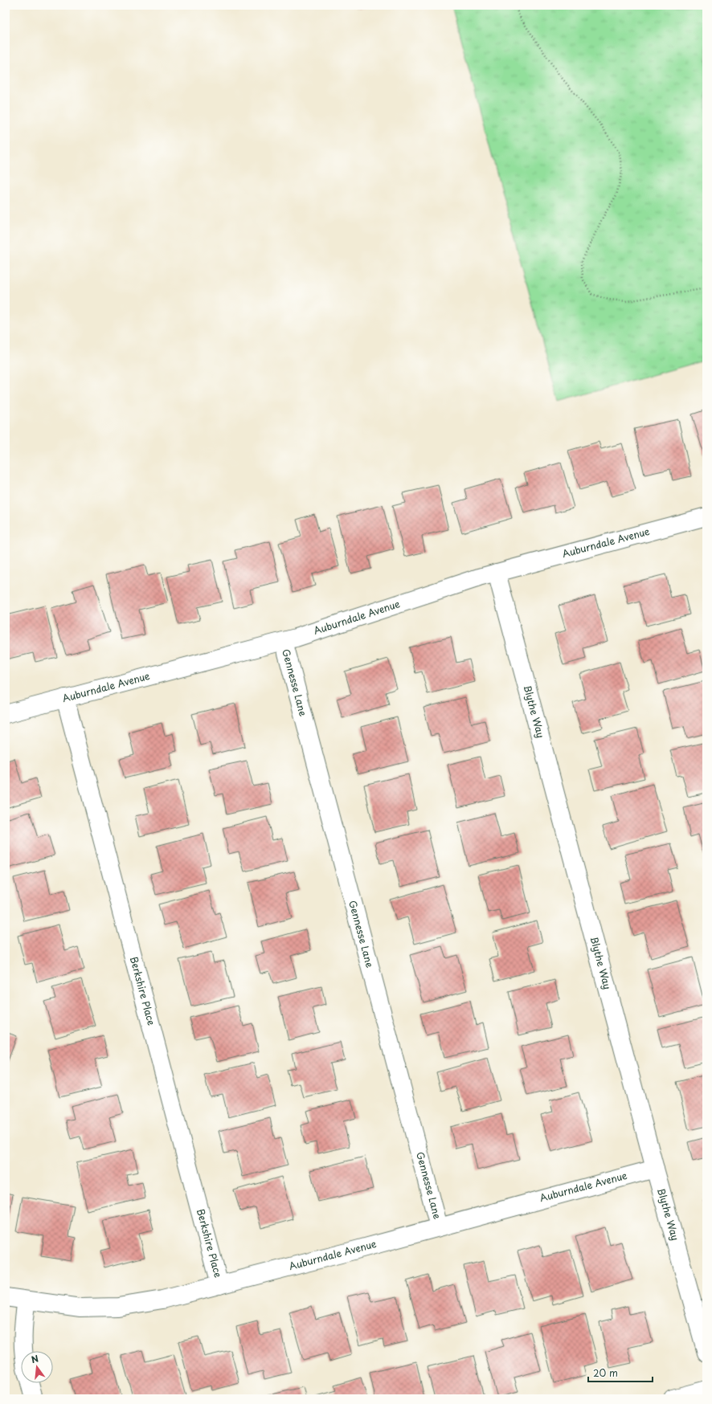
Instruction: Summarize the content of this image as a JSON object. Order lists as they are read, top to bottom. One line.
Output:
{"streets":{"street":["Auburndale Avenue","Gennesse Lane","Blythe Way","Berkshire Place"]},"crossings":[["Auburndale Avenue","Gennesse Lane"],["Auburndale Avenue","Blythe Way"],["Auburndale Avenue","Berkshire Place"]],"scale_bar":"20 m","north":"top"}
